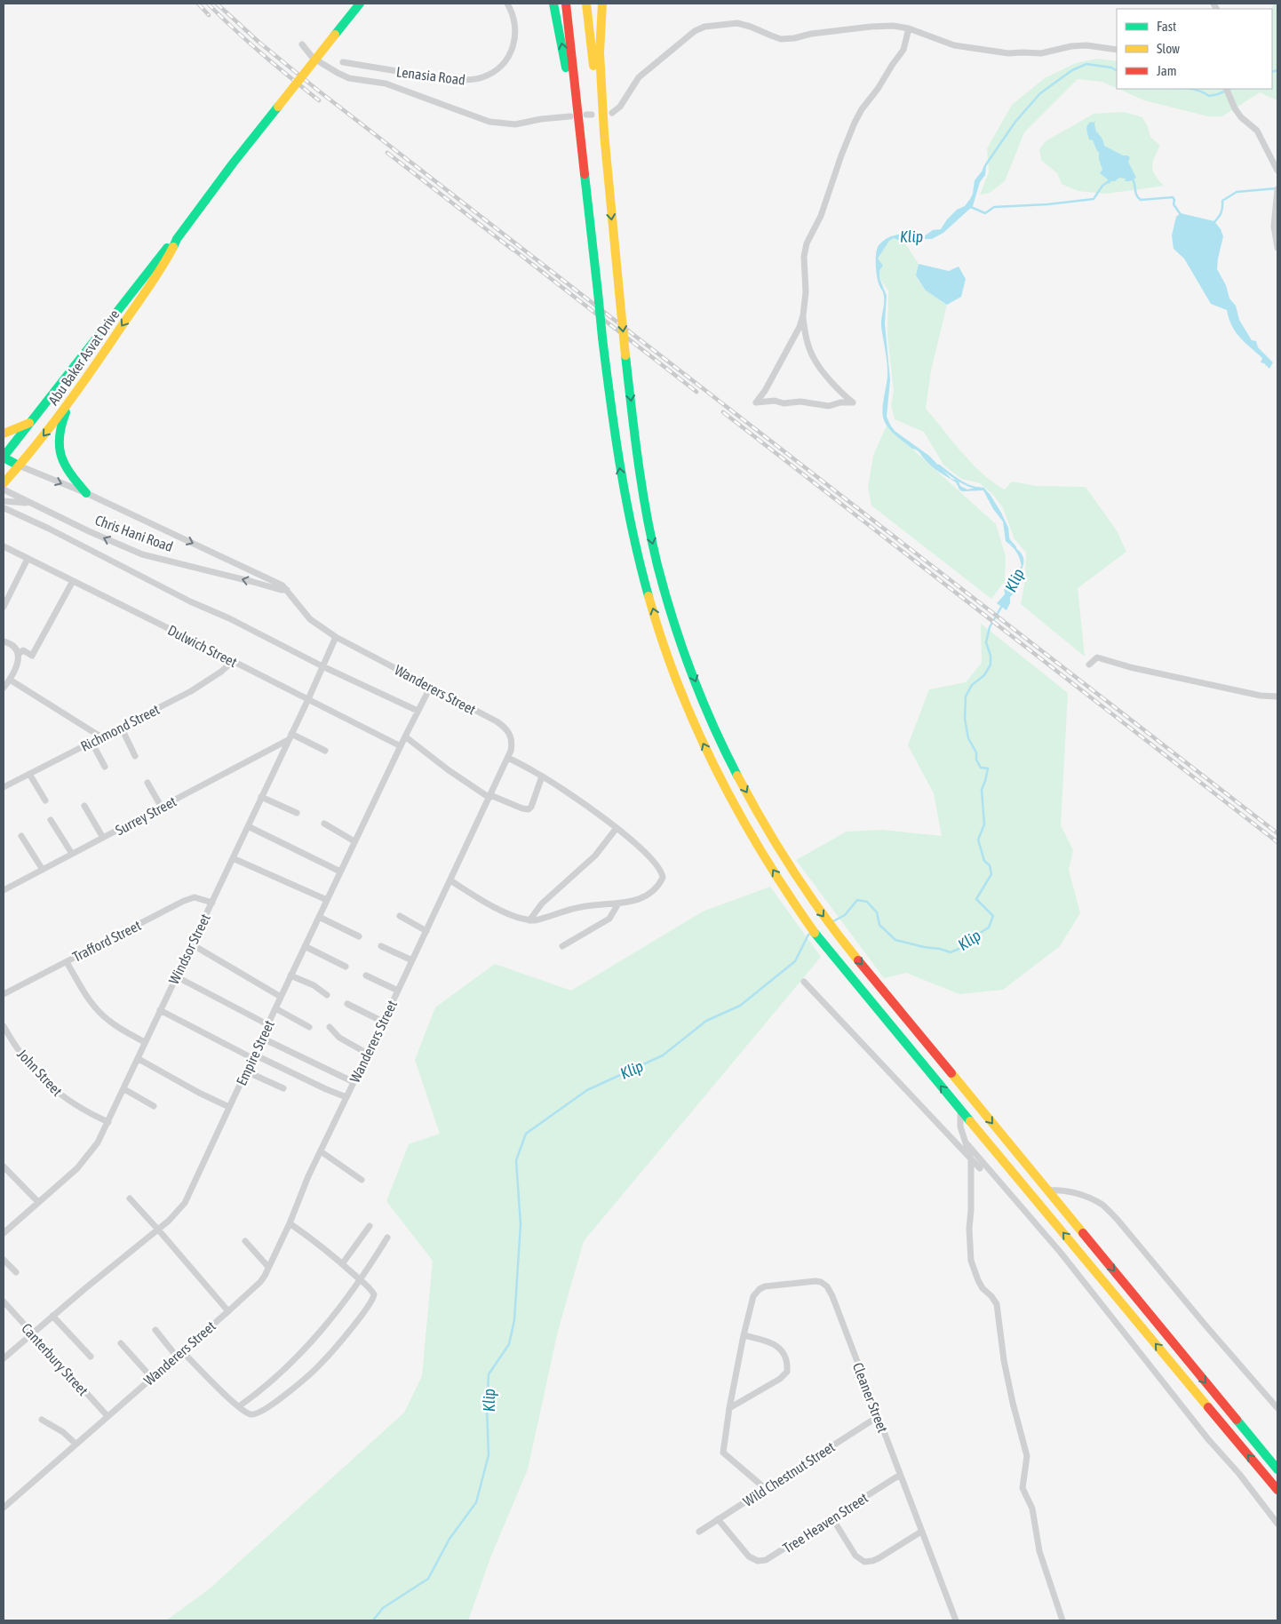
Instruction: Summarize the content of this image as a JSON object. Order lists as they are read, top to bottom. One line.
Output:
{"streets":{"main road":["Abu Baker Asvat Drive"],"street":["Lenasia Road","Chris Hani Road","Dulwich Street","Wanderers Street","Richmond Street","Surrey Street","Trafford Street","Windsor Street","Empire Street","John Street","Canterbury Street","Cleaner Street","Wild Chestnut Street","Tree Heaven Street"]},"crossings":[["Chris Hani Road","Wanderers Street"],["Dulwich Street","Richmond Street"],["Dulwich Street","Windsor Street"],["Dulwich Street","Empire Street"],["Wanderers Street","Windsor Street"],["Wanderers Street","Empire Street"],["Wanderers Street","Canterbury Street"],["Surrey Street","Windsor Street"],["Trafford Street","Windsor Street"],["Windsor Street","John Street"],["Empire Street","Canterbury Street"],["Cleaner Street","Wild Chestnut Street"],["Cleaner Street","Tree Heaven Street"],["Wild Chestnut Street","Tree Heaven Street"]],"water":["Klip"],"legend":["Fast","Slow","Jam"]}
